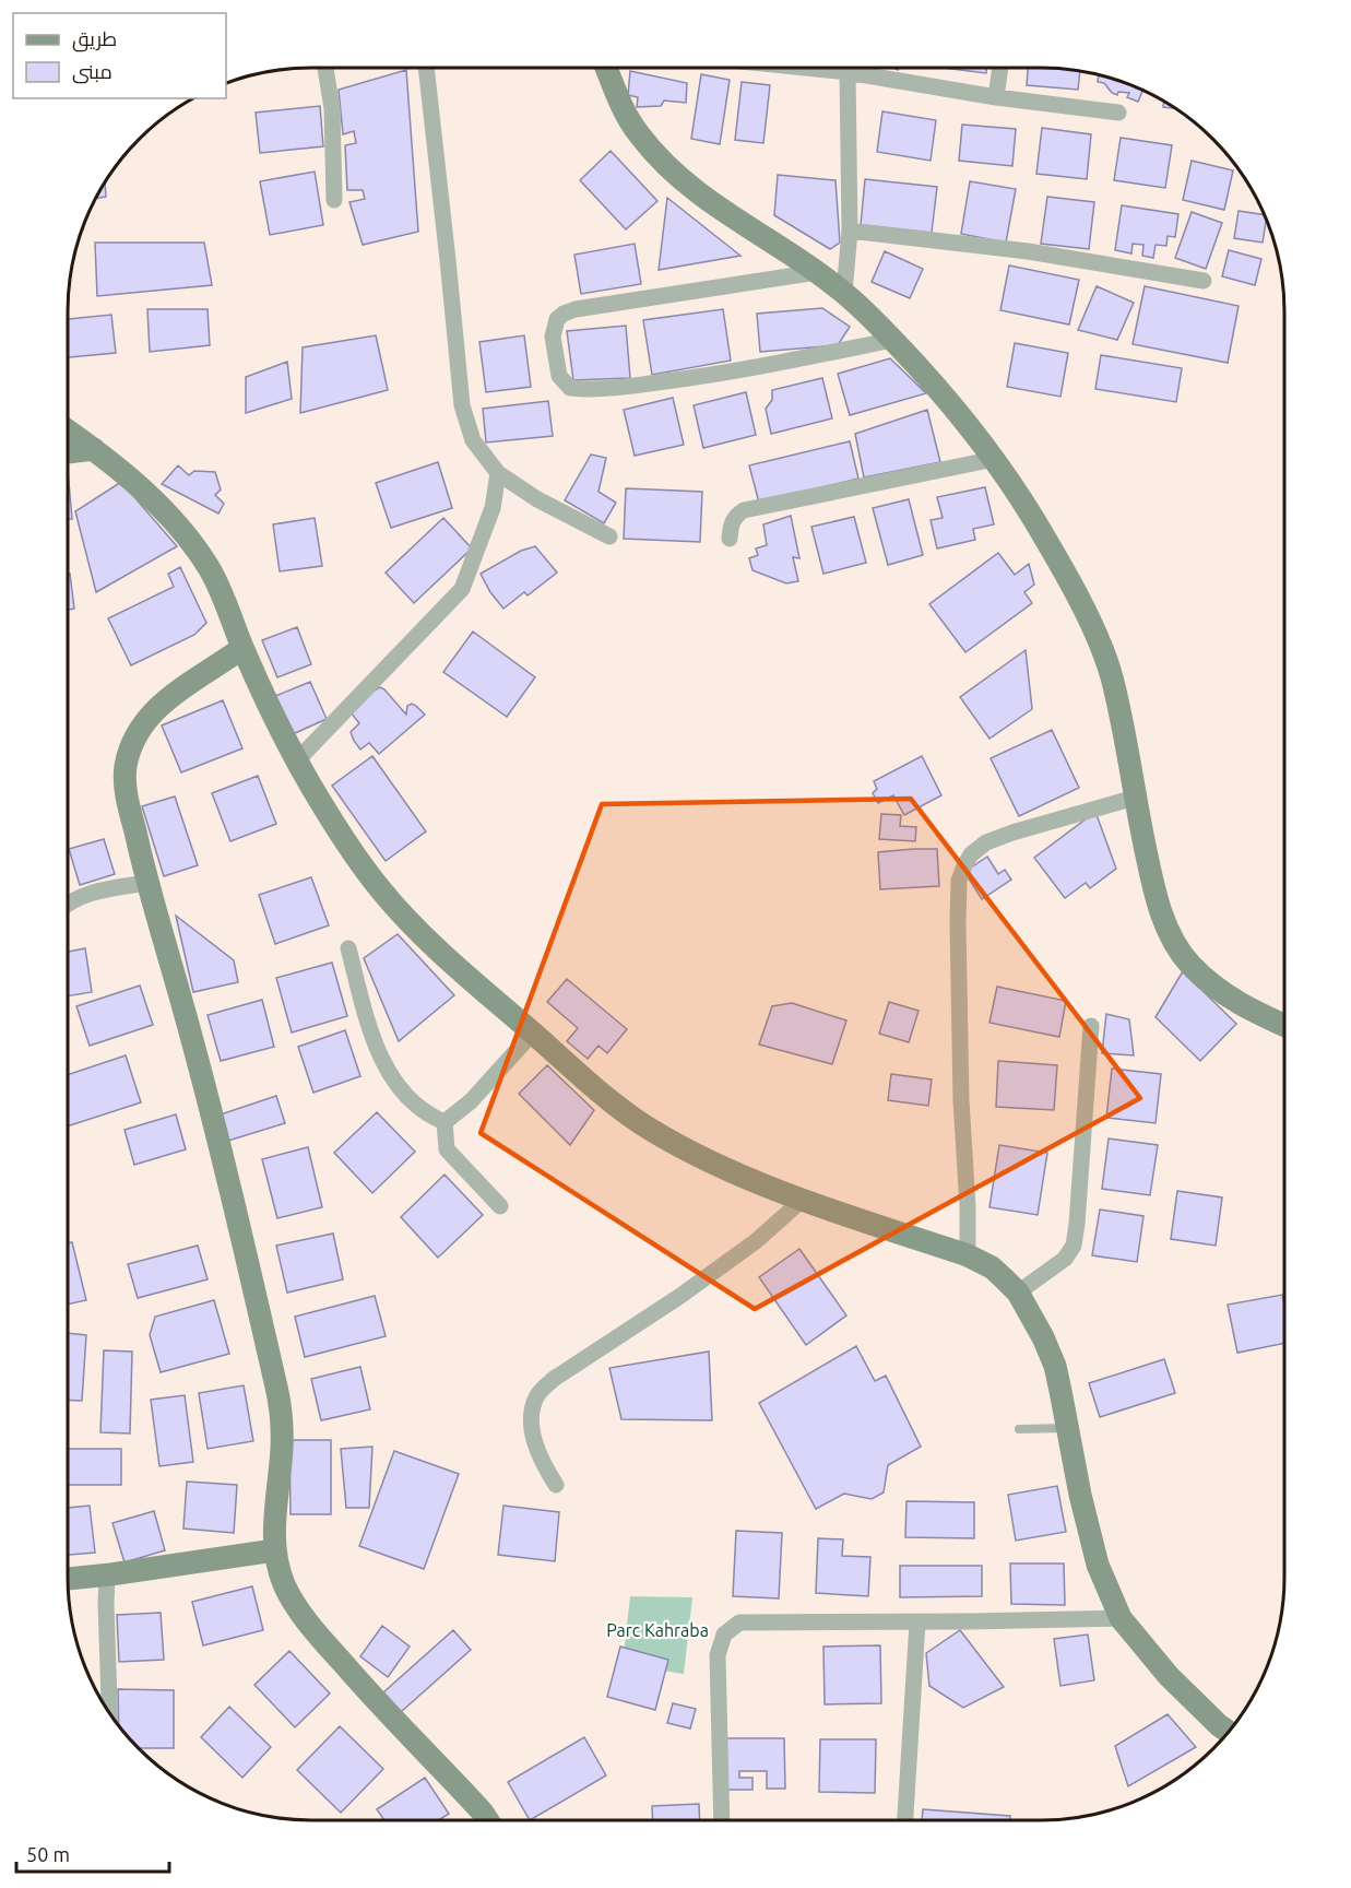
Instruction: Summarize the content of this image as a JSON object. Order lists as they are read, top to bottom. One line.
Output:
{"parks":["Parc Kahraba"],"legend":["طريق","مبنى"],"scale_bar":"50 m"}
